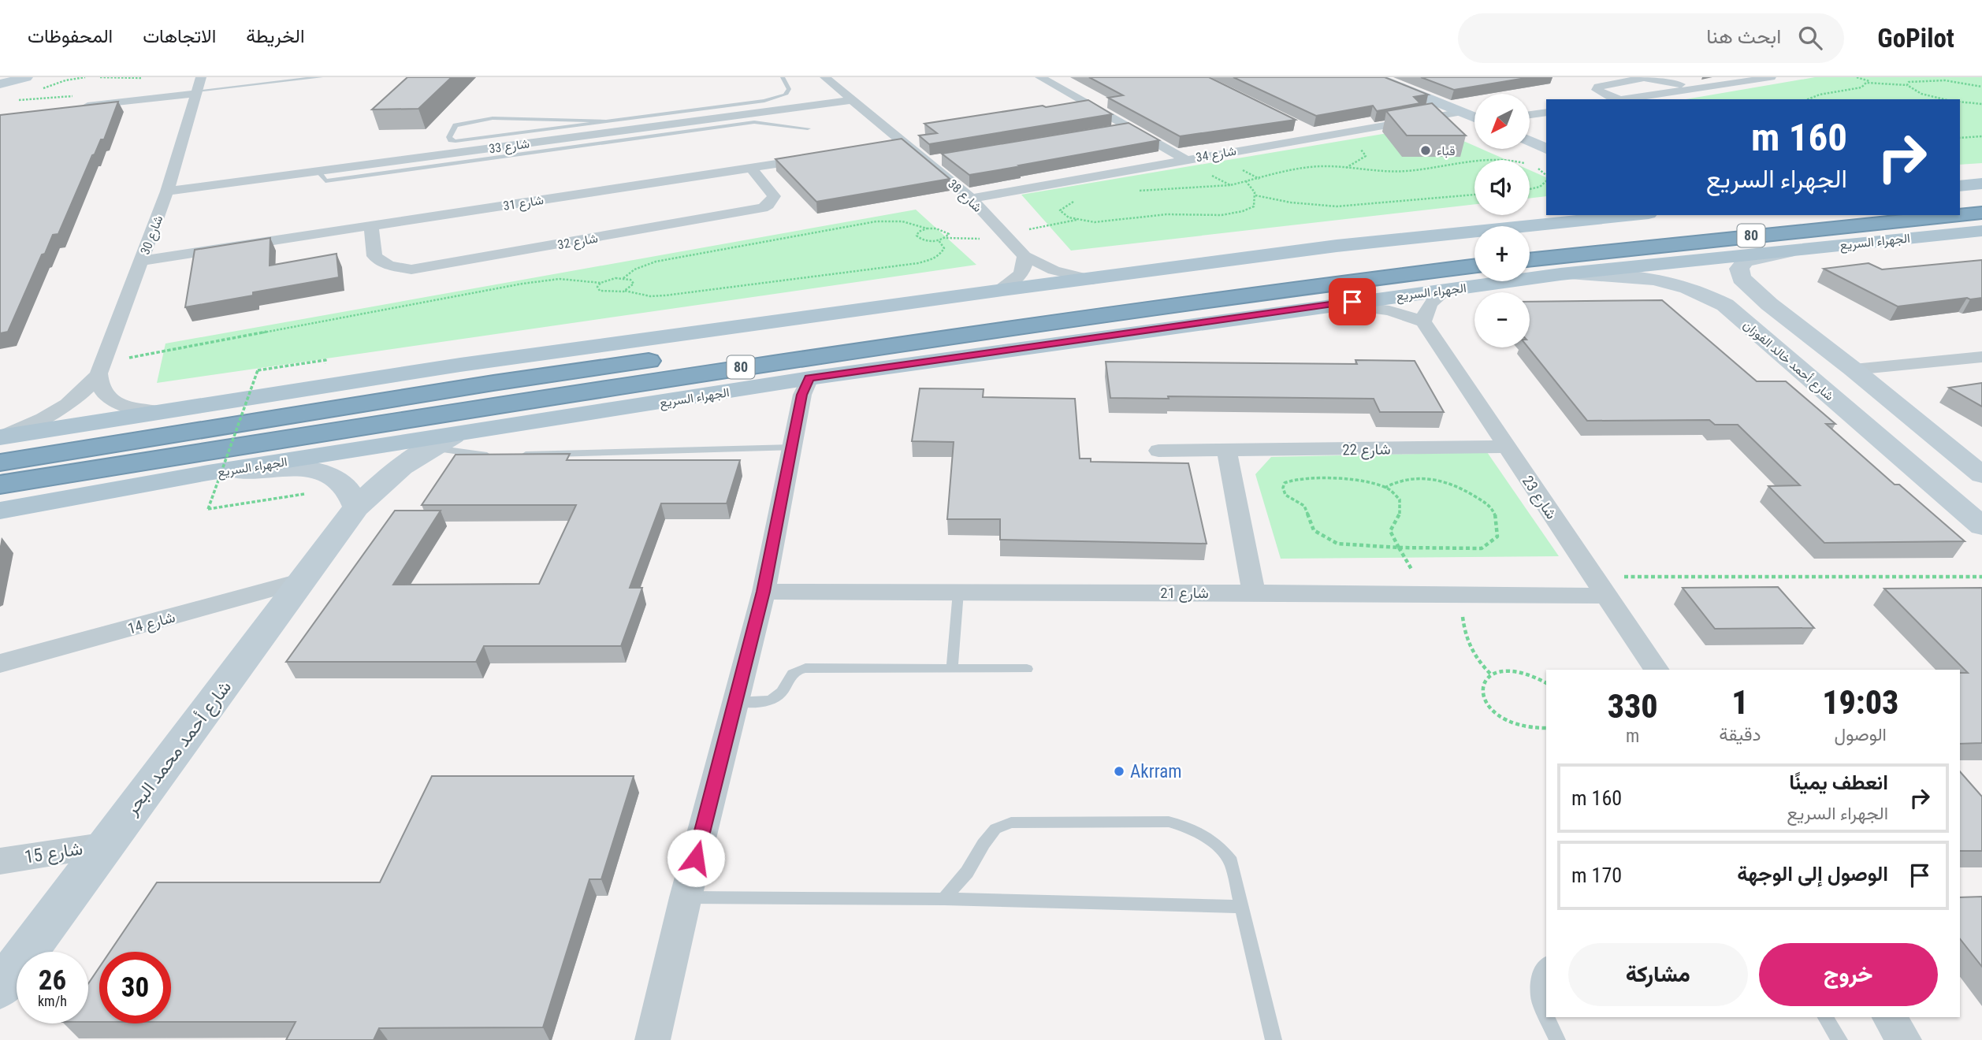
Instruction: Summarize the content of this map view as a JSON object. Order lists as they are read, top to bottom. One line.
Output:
{"streets":{"highway":["80","الجهراء السريع"],"main road":["شارع أحمد خالد الفوزان","شارع أحمد محمد البحر"],"street":["شارع 33","شارع 34","شارع 38","شارع 31","شارع 30","شارع 32","شارع 22","شارع 23","شارع 21","شارع 14","شارع 15"]},"crossings":[["شارع 33","شارع 38"],["شارع 33","شارع 30"],["شارع 34","شارع 38"],["شارع 31","شارع 30"],["شارع 31","شارع 32"],["الجهراء السريع","شارع أحمد خالد الفوزان"],["الجهراء السريع","شارع أحمد محمد البحر"],["شارع 22","شارع 23"],["شارع 23","شارع 21"],["شارع 14","شارع أحمد محمد البحر"],["شارع أحمد محمد البحر","شارع 15"]],"places":["قباء","Akrram"],"north":"bottom left","page":{"header":"GoPilot","search":"ابحث هنا","nav":["الخريطة","الاتجاهات","المحفوظات"],"map_buttons":["+","−"],"turn":["160 m","الجهراء السريع"],"eta":["19:03","الوصول","1","دقيقة","330","m"],"list":[{"name":"انعطف يمينًا","note":"الجهراء السريع","value":"160 m"},{"name":"الوصول إلى الوجهة","value":"170 m"}],"buttons":["خروج","مشاركة"],"speed":"26 km/h","limit":"30"}}
